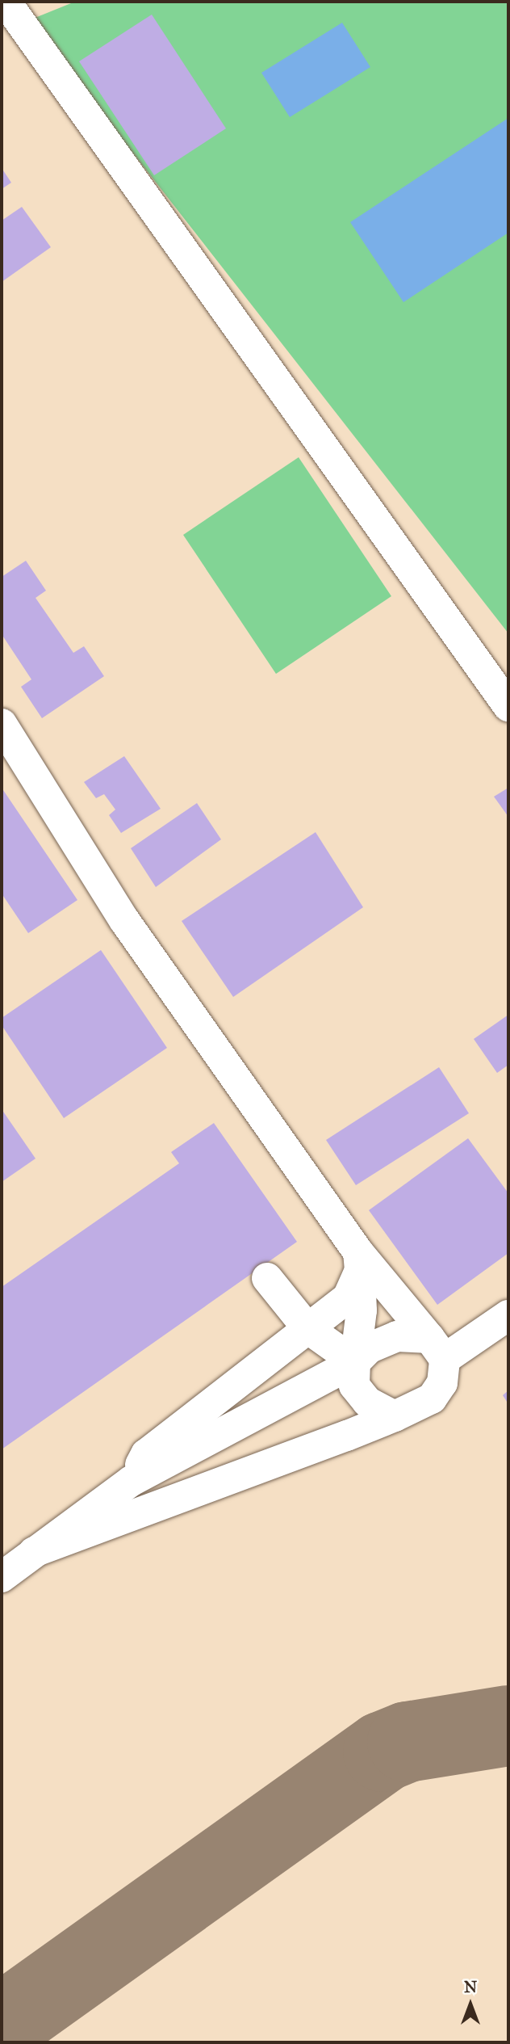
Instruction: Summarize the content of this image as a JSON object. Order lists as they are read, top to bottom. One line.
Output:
{"north":"top"}
